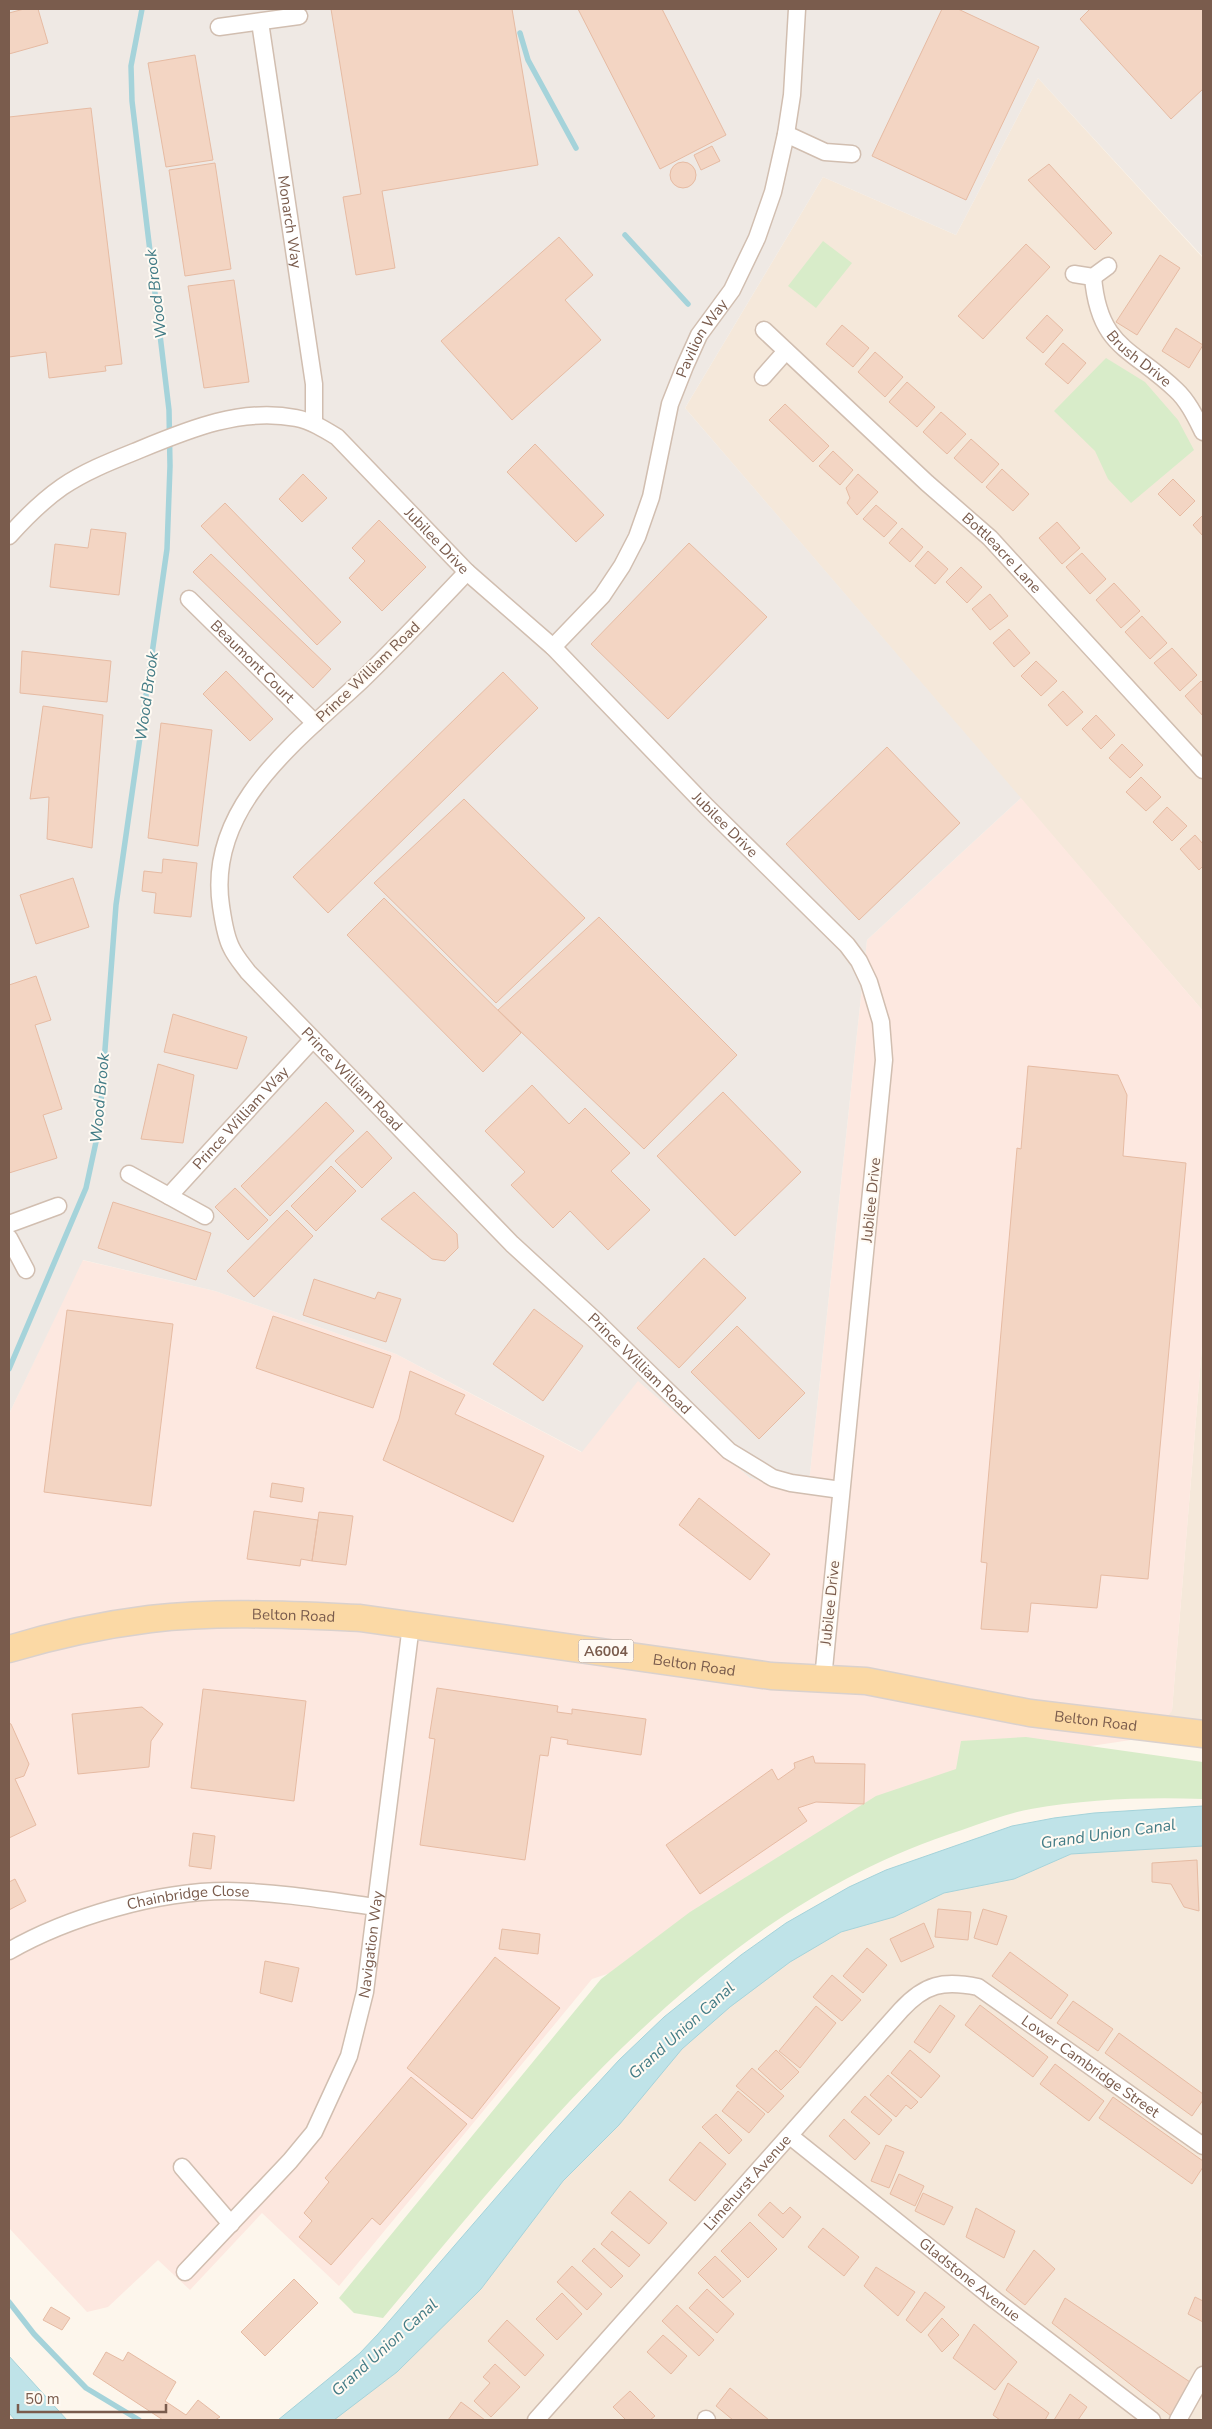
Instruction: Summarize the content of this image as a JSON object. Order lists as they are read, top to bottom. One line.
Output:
{"streets":{"main road":["Belton Road","A6004"],"street":["Monarch Way","Pavilion Way","Brush Drive","Jubilee Drive","Bottleacre Lane","Beaumont Court","Prince William Road","Prince William Way","Chainbridge Close","Navigation Way","Lower Cambridge Street","Limehurst Avenue","Gladstone Avenue"]},"crossings":[["Monarch Way","Jubilee Drive"],["Pavilion Way","Jubilee Drive"],["Jubilee Drive","Prince William Road"],["Jubilee Drive","Belton Road"],["Beaumont Court","Prince William Road"],["Prince William Road","Prince William Way"],["Belton Road","Navigation Way"],["Chainbridge Close","Navigation Way"],["Lower Cambridge Street","Limehurst Avenue"],["Limehurst Avenue","Gladstone Avenue"]],"water":["Wood Brook","Grand Union Canal"],"scale_bar":"50 m"}
